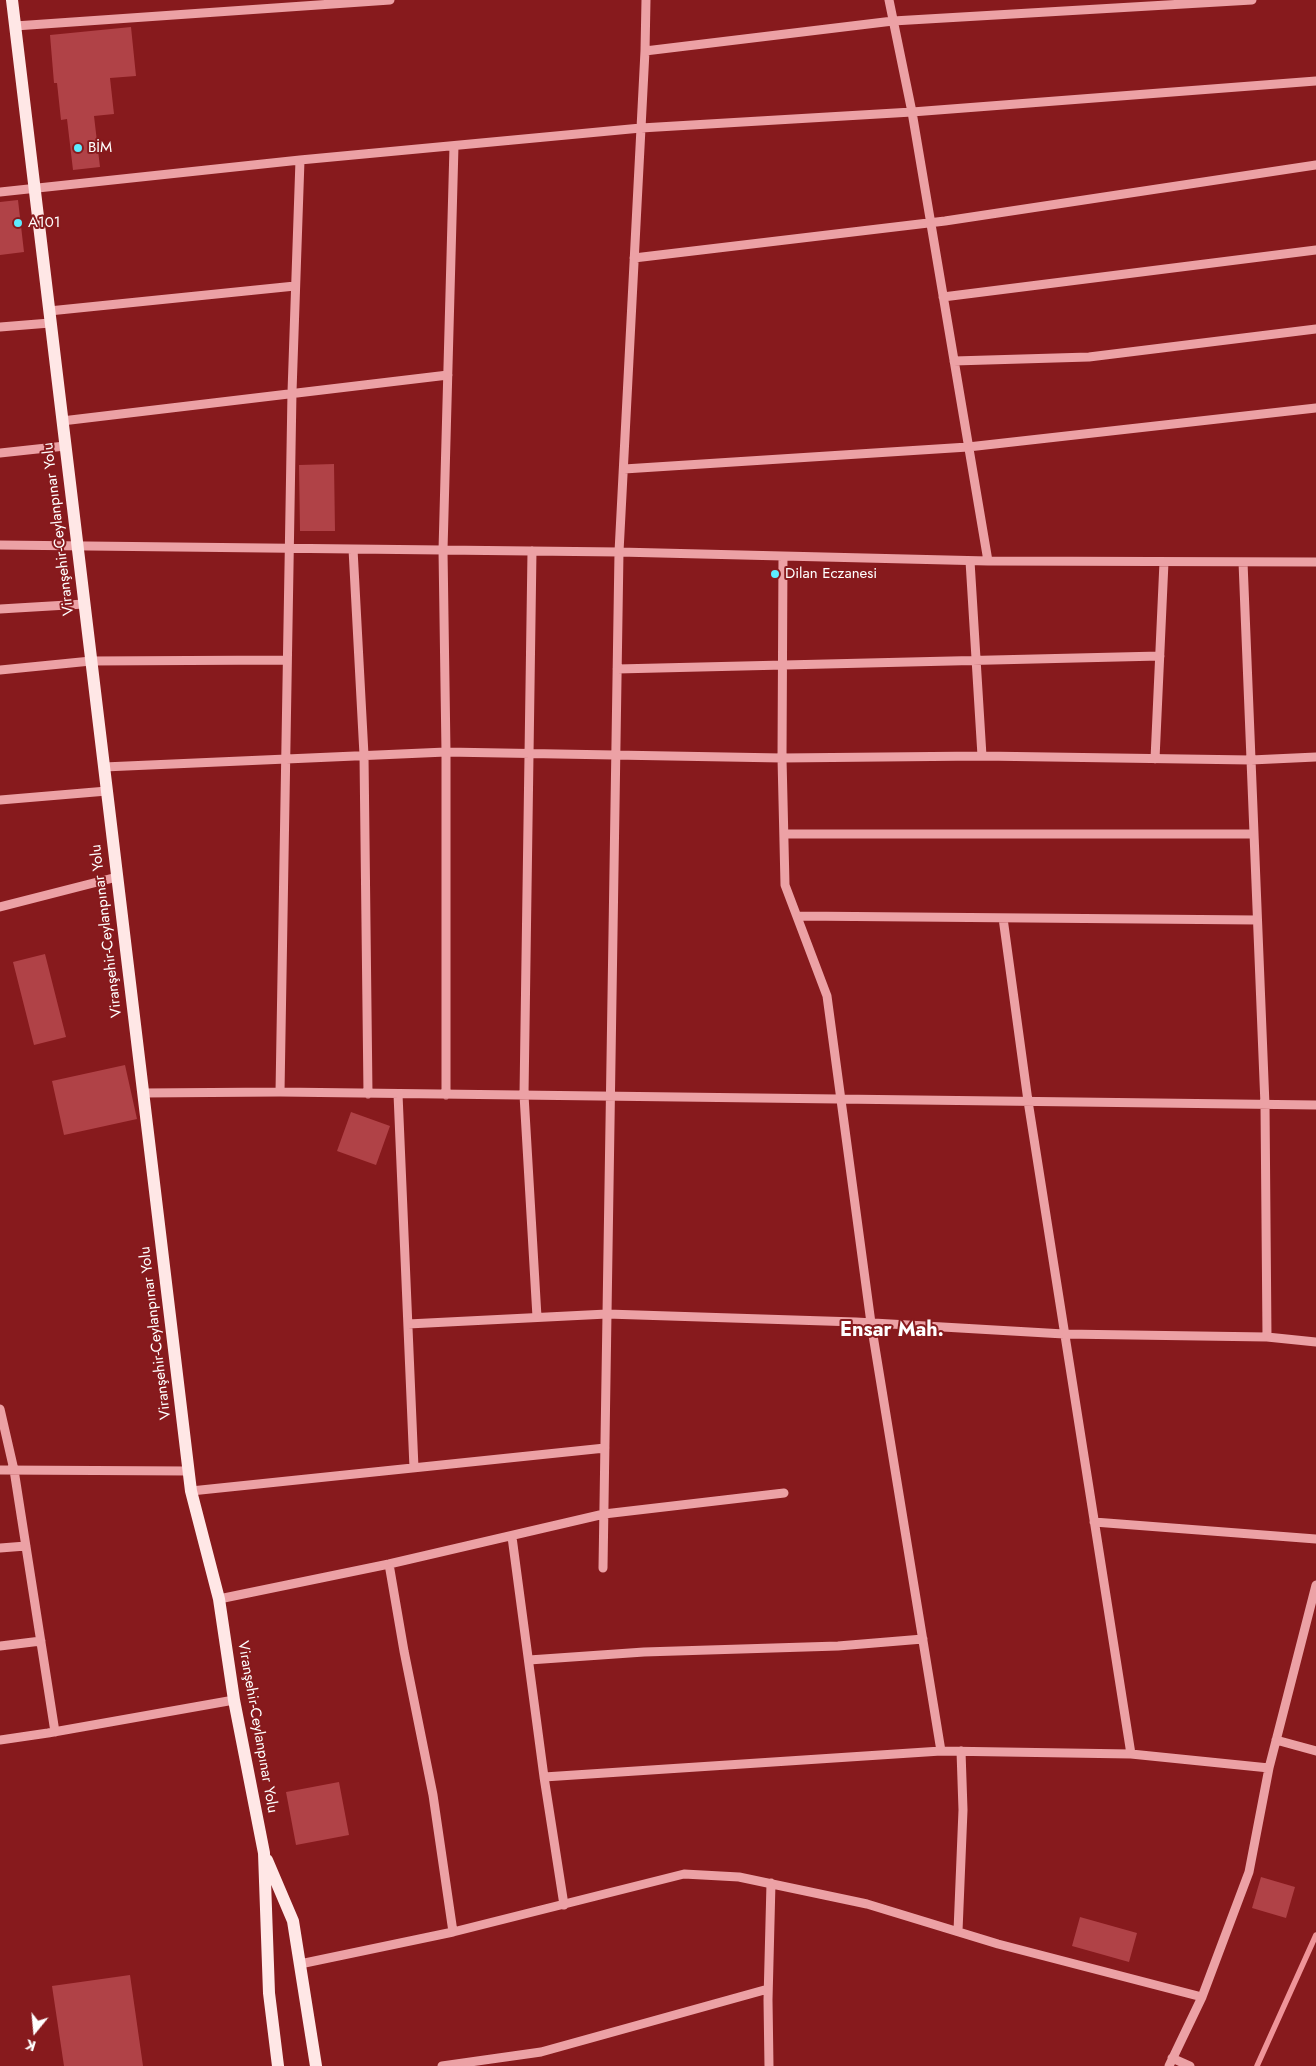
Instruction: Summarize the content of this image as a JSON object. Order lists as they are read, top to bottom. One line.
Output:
{"streets":{"main road":["Viranşehir-Ceylanpınar Yolu"]},"districts":["Ensar Mah."],"places":["BİM","A101","Dilan Eczanesi"],"north":"bottom"}
